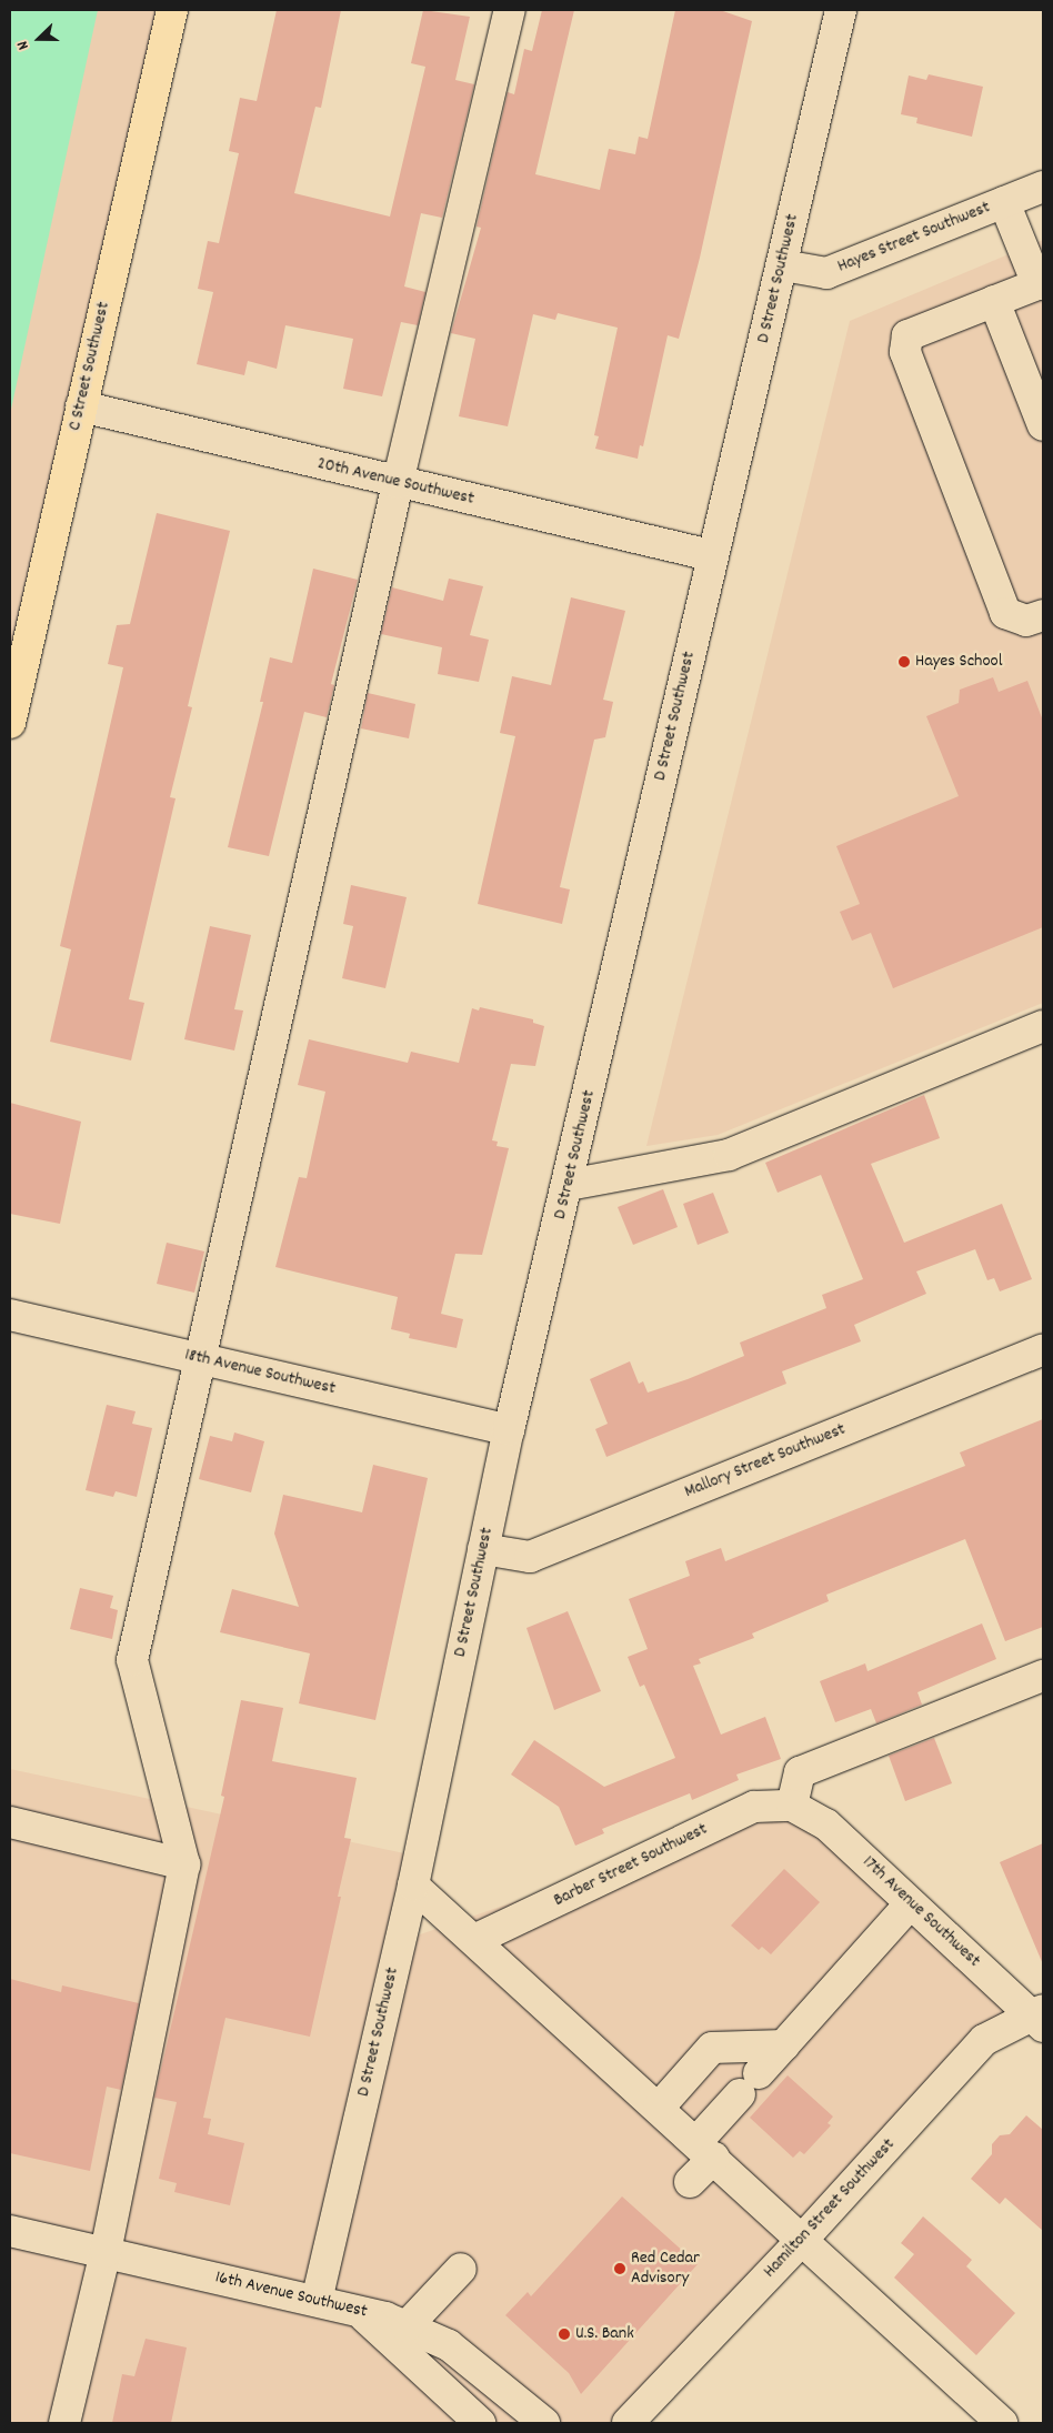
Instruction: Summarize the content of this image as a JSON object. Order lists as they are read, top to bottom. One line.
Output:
{"streets":{"main road":["C Street Southwest"],"street":["Hayes Street Southwest","D Street Southwest","20th Avenue Southwest","18th Avenue Southwest","Mallory Street Southwest","Barber Street Southwest","17th Avenue Southwest","Hamilton Street Southwest","16th Avenue Southwest"]},"crossings":[["Hayes Street Southwest","D Street Southwest"],["D Street Southwest","20th Avenue Southwest"],["D Street Southwest","18th Avenue Southwest"],["D Street Southwest","Mallory Street Southwest"],["D Street Southwest","16th Avenue Southwest"],["C Street Southwest","20th Avenue Southwest"],["Barber Street Southwest","17th Avenue Southwest"],["17th Avenue Southwest","Hamilton Street Southwest"]],"places":["Hayes School","Red Cedar Advisory","U.S. Bank"],"north":"left"}
